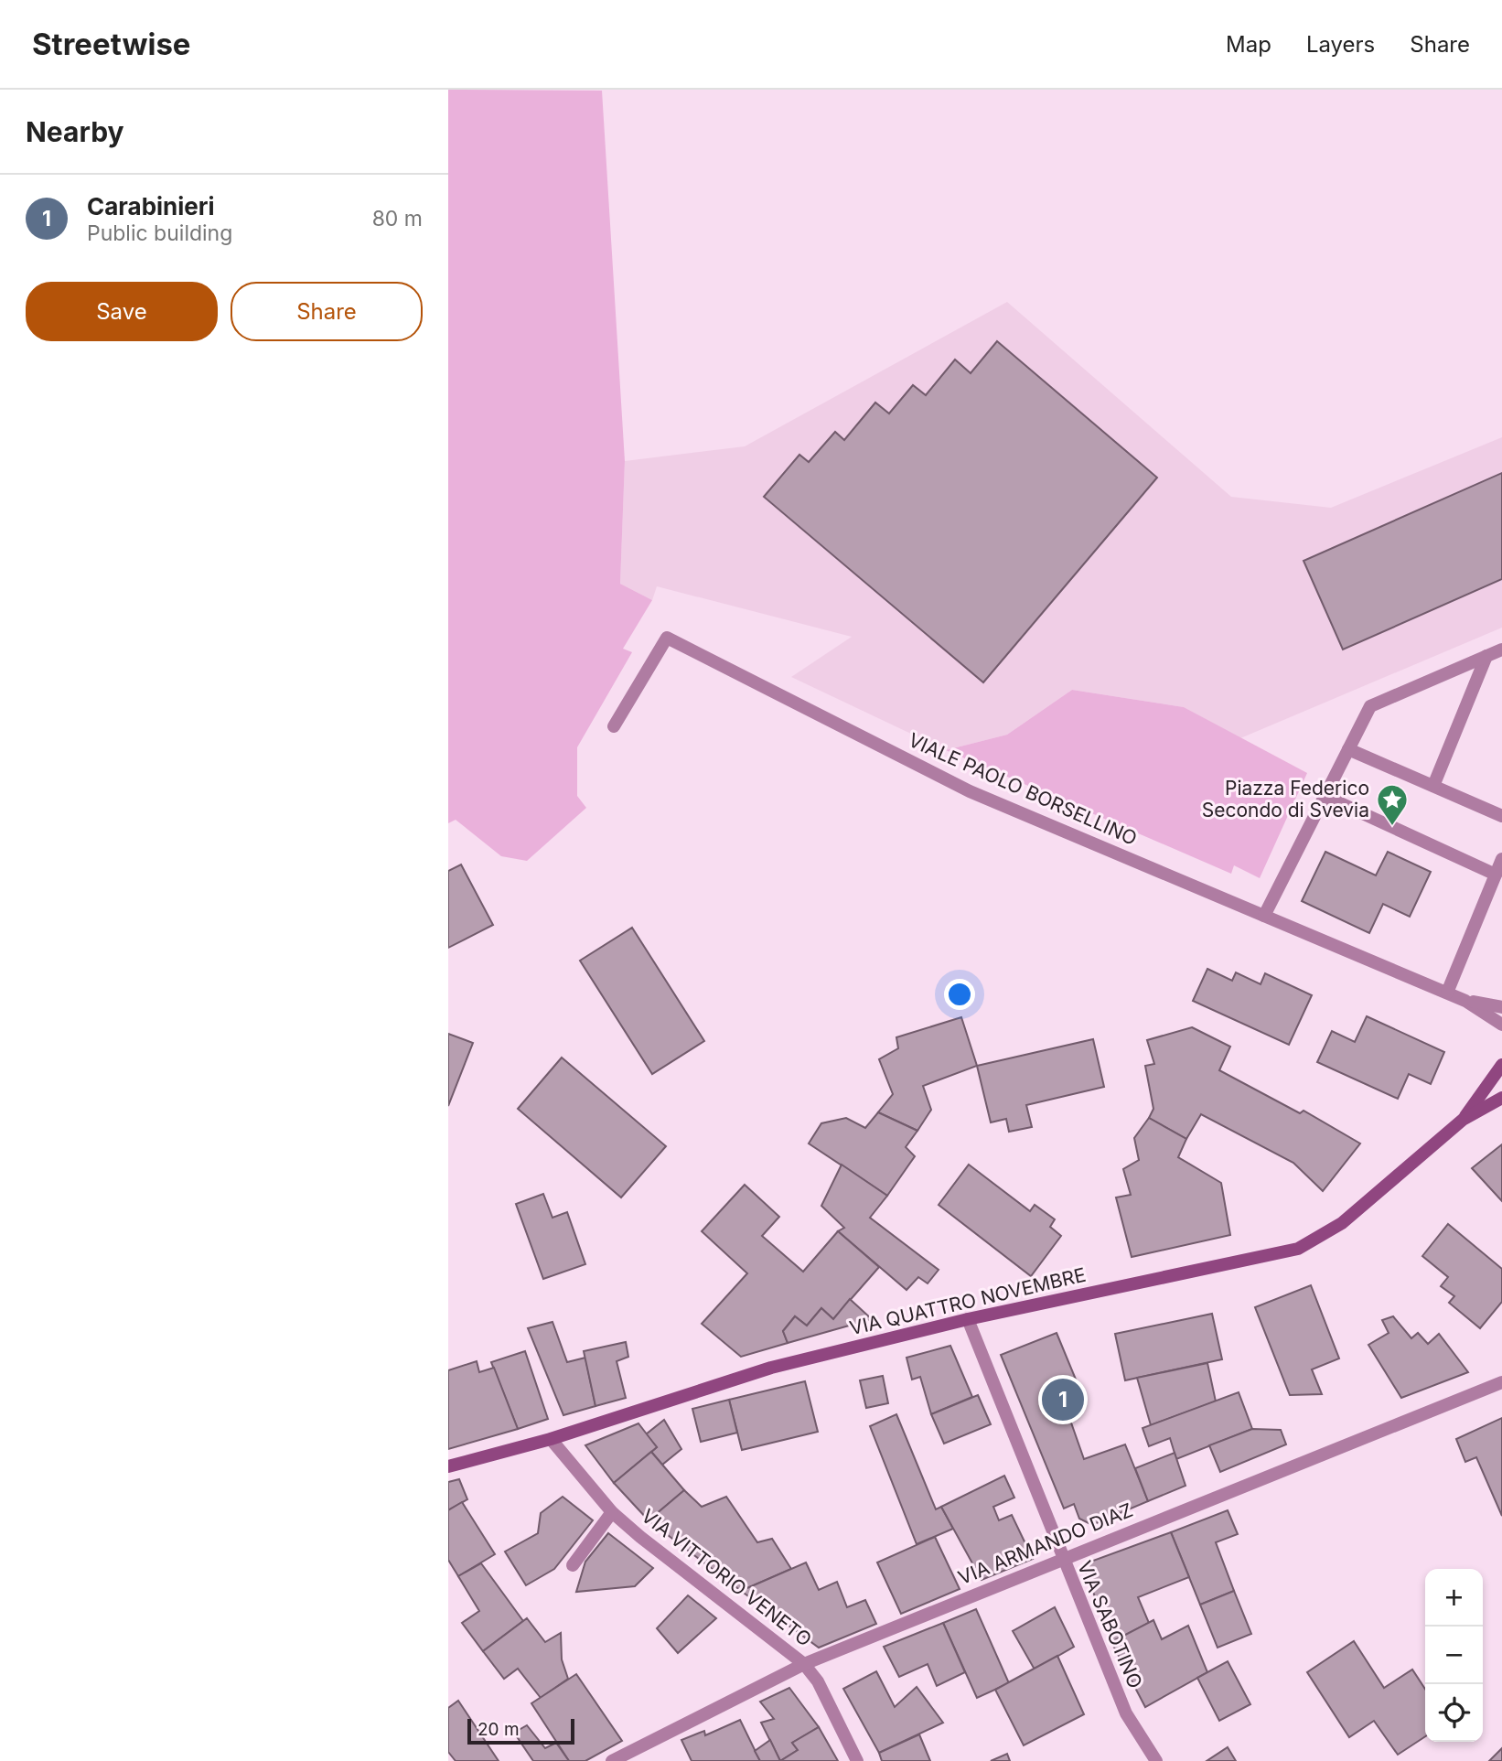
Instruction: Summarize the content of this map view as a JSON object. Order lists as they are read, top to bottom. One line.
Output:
{"streets":{"street":["VIALE PAOLO BORSELLINO","VIA QUATTRO NOVEMBRE","VIA ARMANDO DIAZ","VIA VITTORIO VENETO","VIA SABOTINO"]},"crossings":[["VIA QUATTRO NOVEMBRE","VIA VITTORIO VENETO"],["VIA QUATTRO NOVEMBRE","VIA SABOTINO"],["VIA ARMANDO DIAZ","VIA VITTORIO VENETO"],["VIA ARMANDO DIAZ","VIA SABOTINO"]],"places":{"place":["Piazza Federico Secondo di Svevia"]},"scale_bar":"20 m","page":{"header":"Streetwise","nav":["Map","Layers","Share"],"heading":"Nearby","list":[{"mark":"1","name":"Carabinieri","note":"Public building","value":"80 m"}],"buttons":["Save","Share"],"pins":"1","map_buttons":["+","−"],"scale":"20 m"}}
